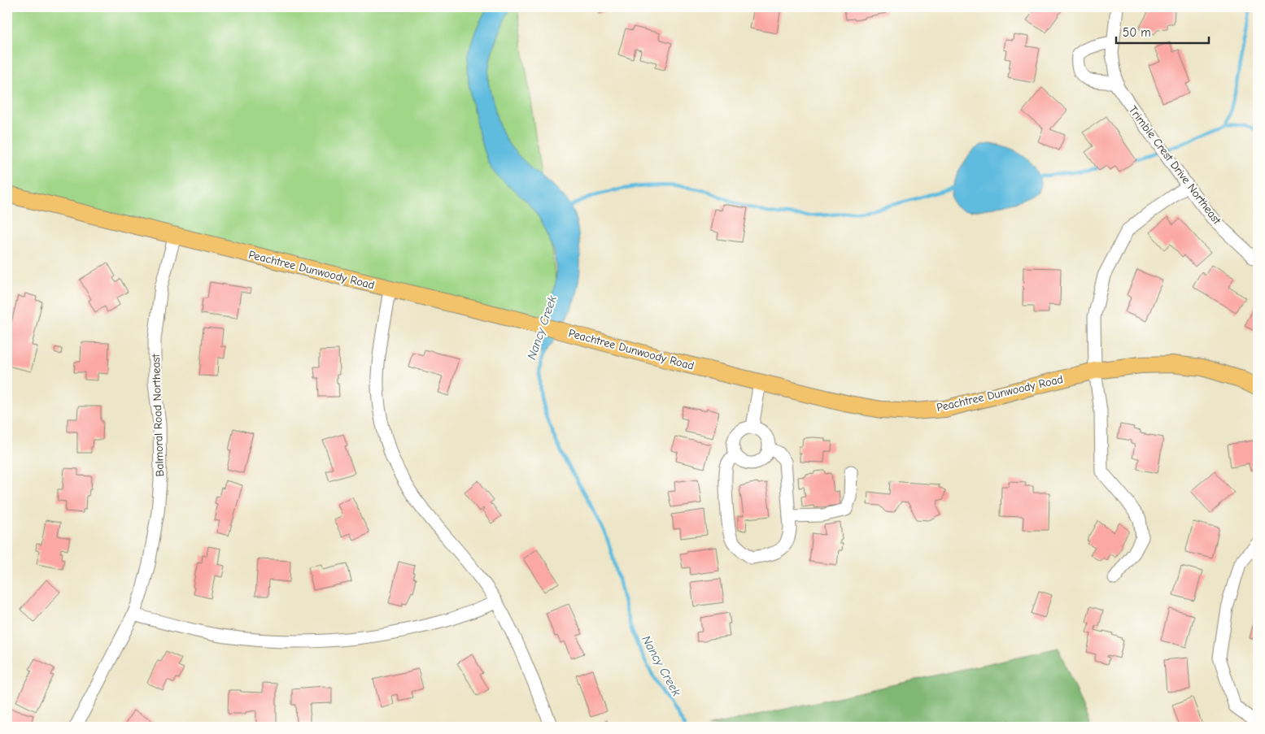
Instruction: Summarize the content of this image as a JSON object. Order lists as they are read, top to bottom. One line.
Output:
{"streets":{"main road":["Peachtree Dunwoody Road"],"street":["Trimble Crest Drive Northeast","Balmoral Road Northeast"]},"crossings":[["Peachtree Dunwoody Road","Balmoral Road Northeast"]],"water":["Nancy Creek"],"scale_bar":"50 m"}
